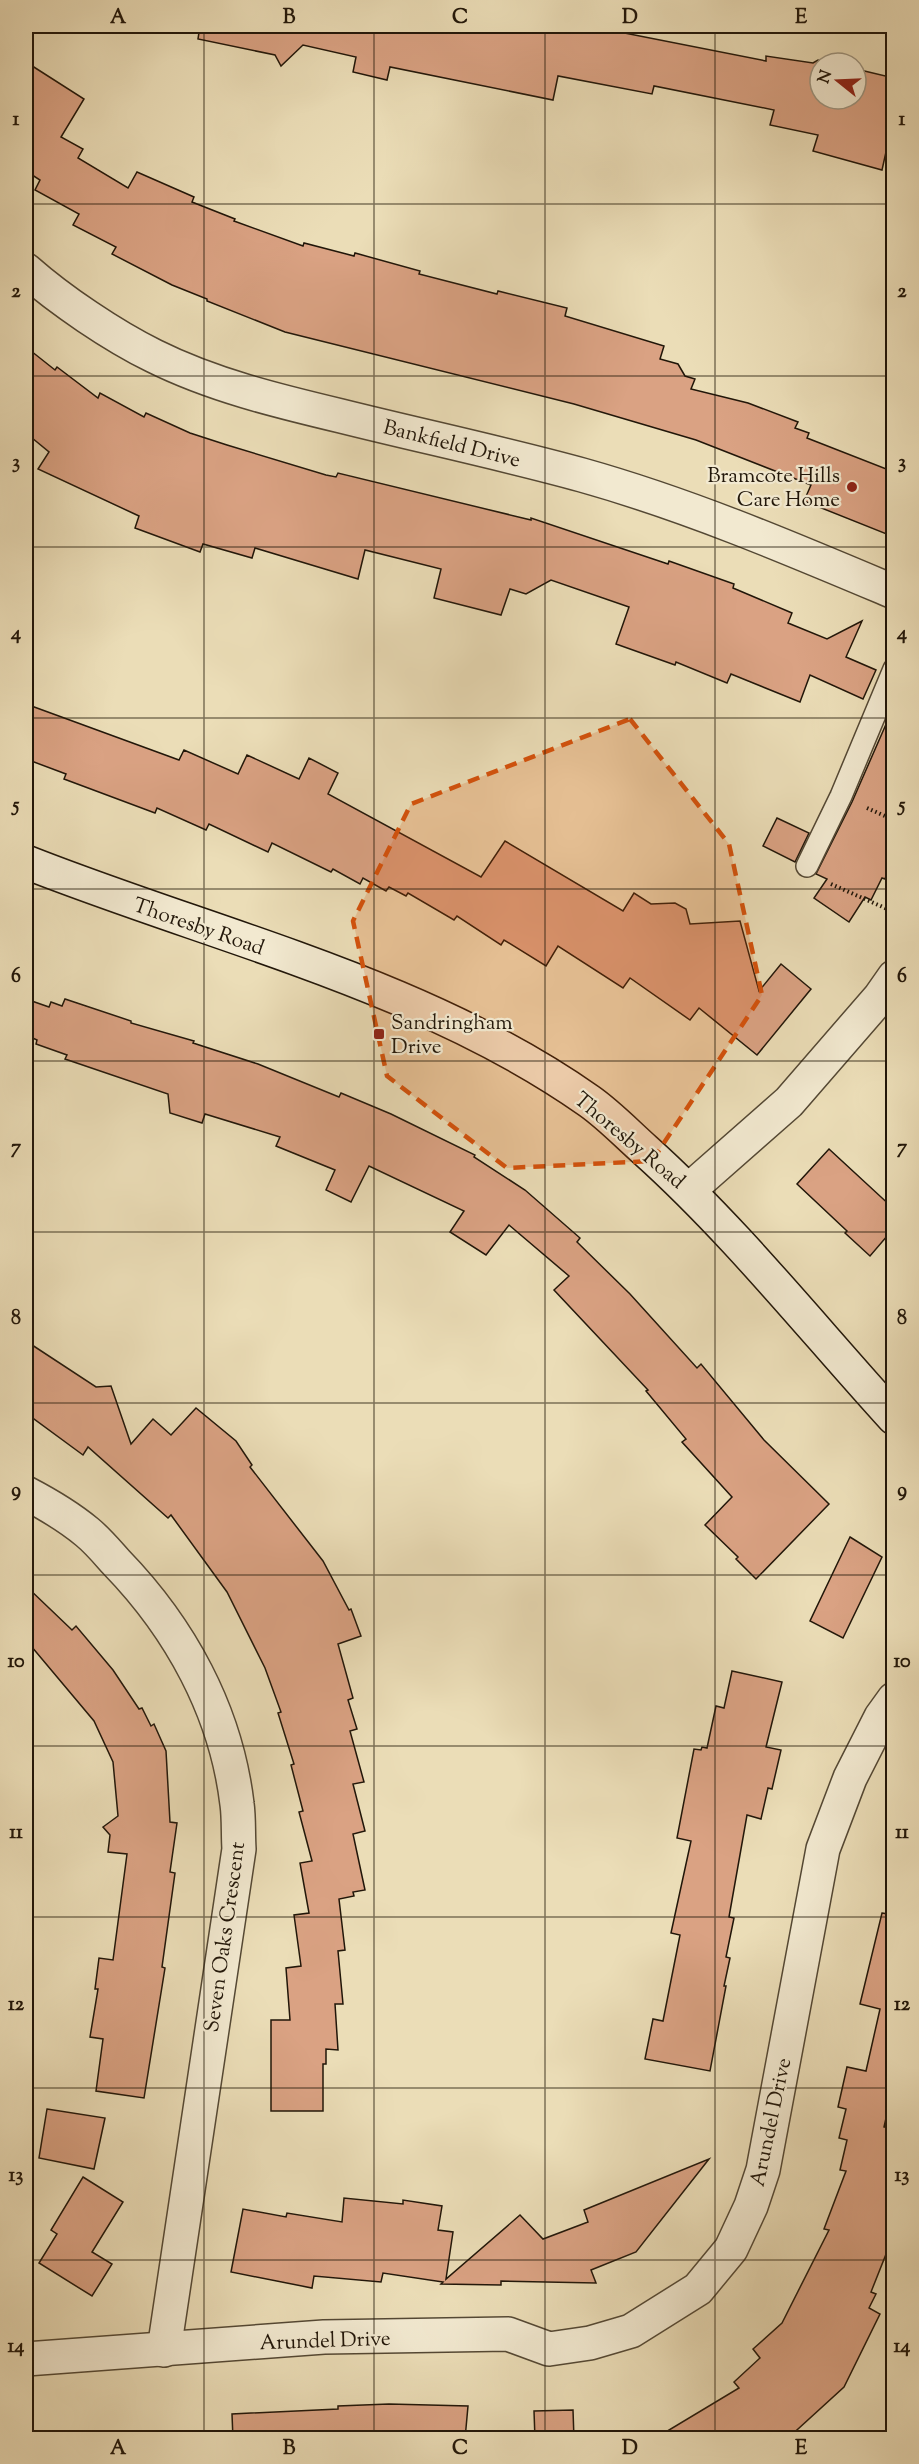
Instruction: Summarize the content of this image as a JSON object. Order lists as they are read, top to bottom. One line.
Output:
{"streets":{"street":["Bankfield Drive","Thoresby Road","Seven Oaks Crescent","Arundel Drive"]},"crossings":[["Seven Oaks Crescent","Arundel Drive"]],"places":{"other":["Bramcote Hills Care Home"],"transit":["Sandringham Drive"]},"north":"left","grid":{"columns":["A","B","C","D","E"],"rows":["1","2","3","4","5","6","7","8","9","10","11","12","13","14"]}}
